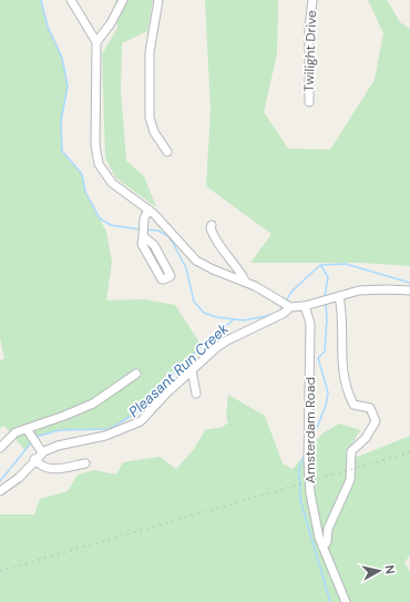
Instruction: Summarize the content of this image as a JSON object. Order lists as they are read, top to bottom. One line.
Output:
{"streets":{"street":["Twilight Drive","Amsterdam Road"]},"water":["Pleasant Run Creek"],"north":"right"}
